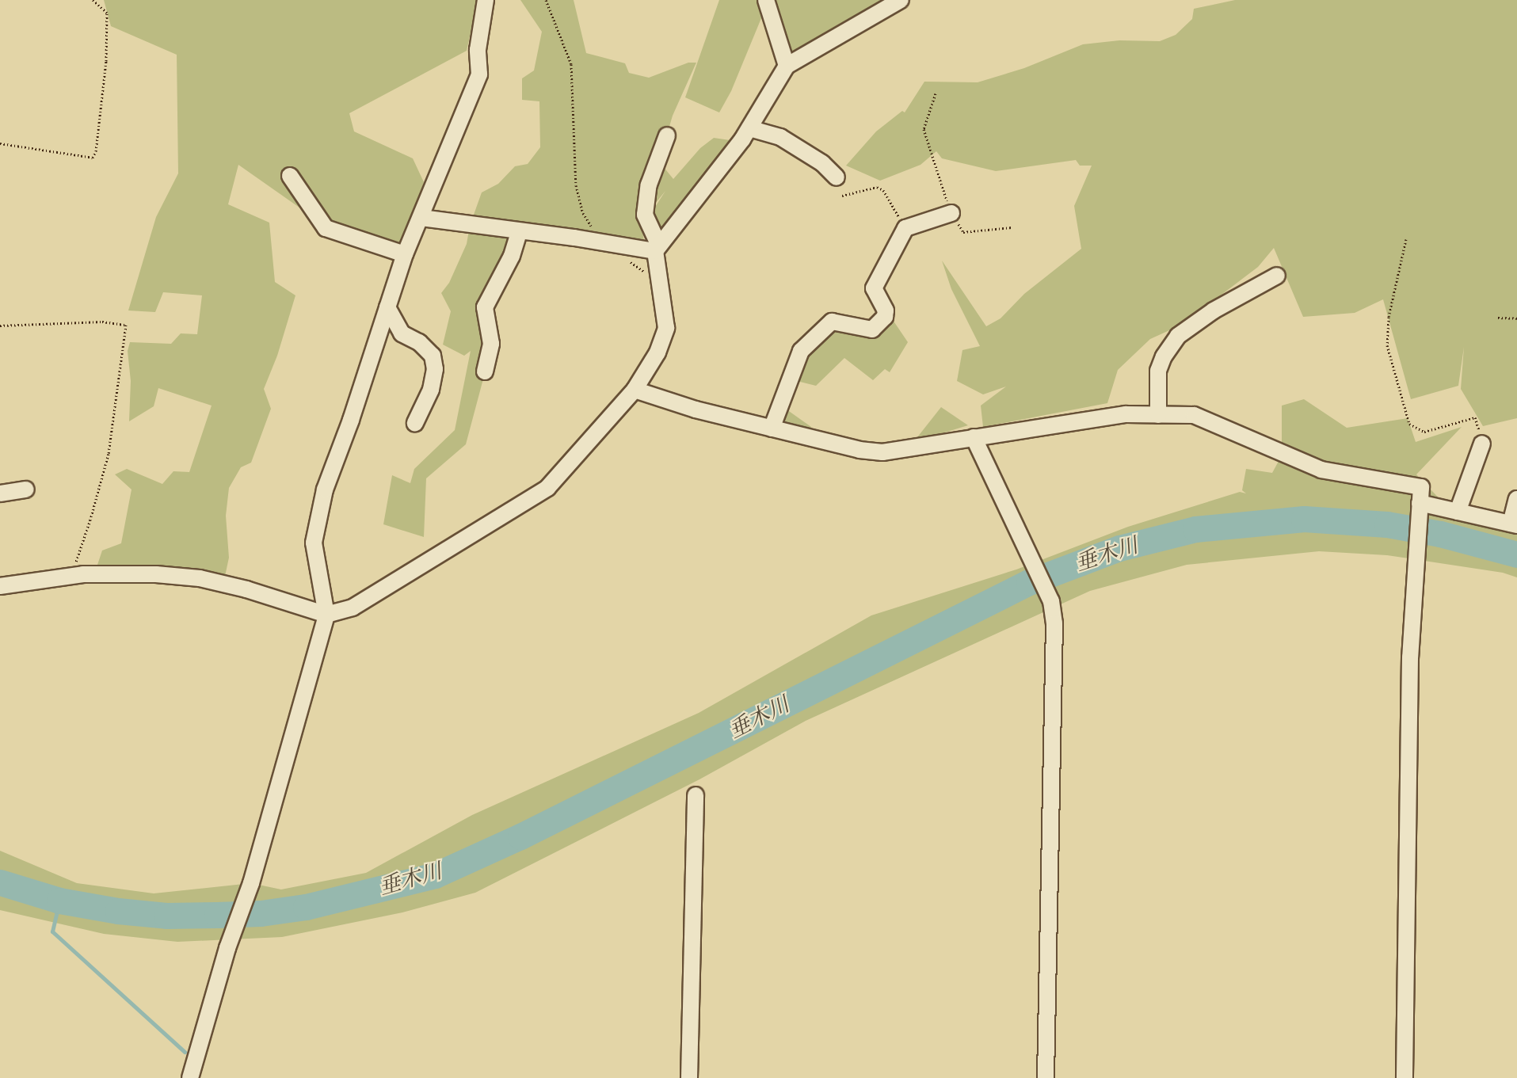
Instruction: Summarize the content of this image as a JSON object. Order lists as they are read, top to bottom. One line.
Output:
{"water":["垂木川"]}
